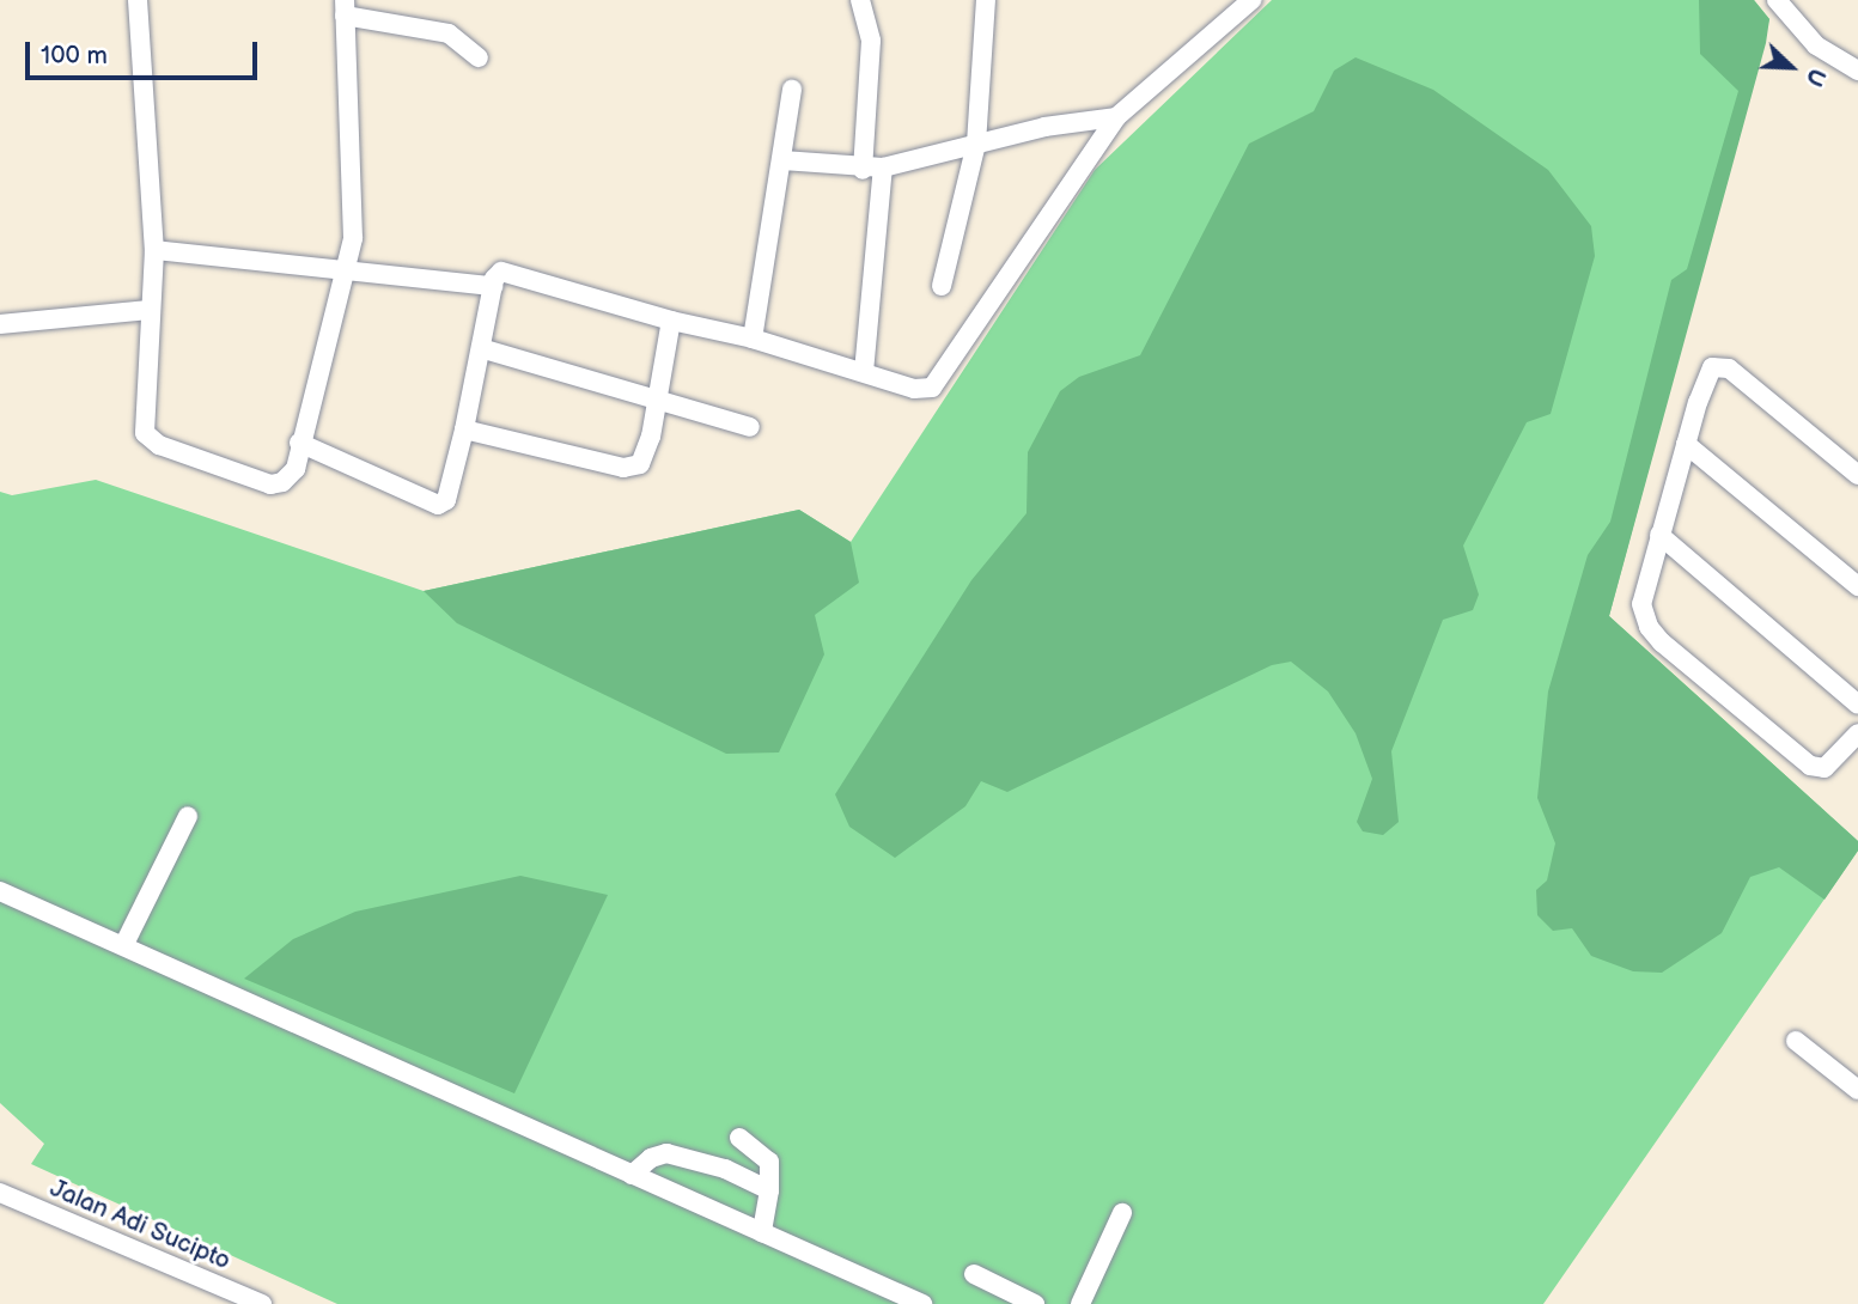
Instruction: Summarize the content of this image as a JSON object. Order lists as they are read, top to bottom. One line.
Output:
{"streets":{"street":["Jalan Adi Sucipto"]},"scale_bar":"100 m","north":"bottom right"}
